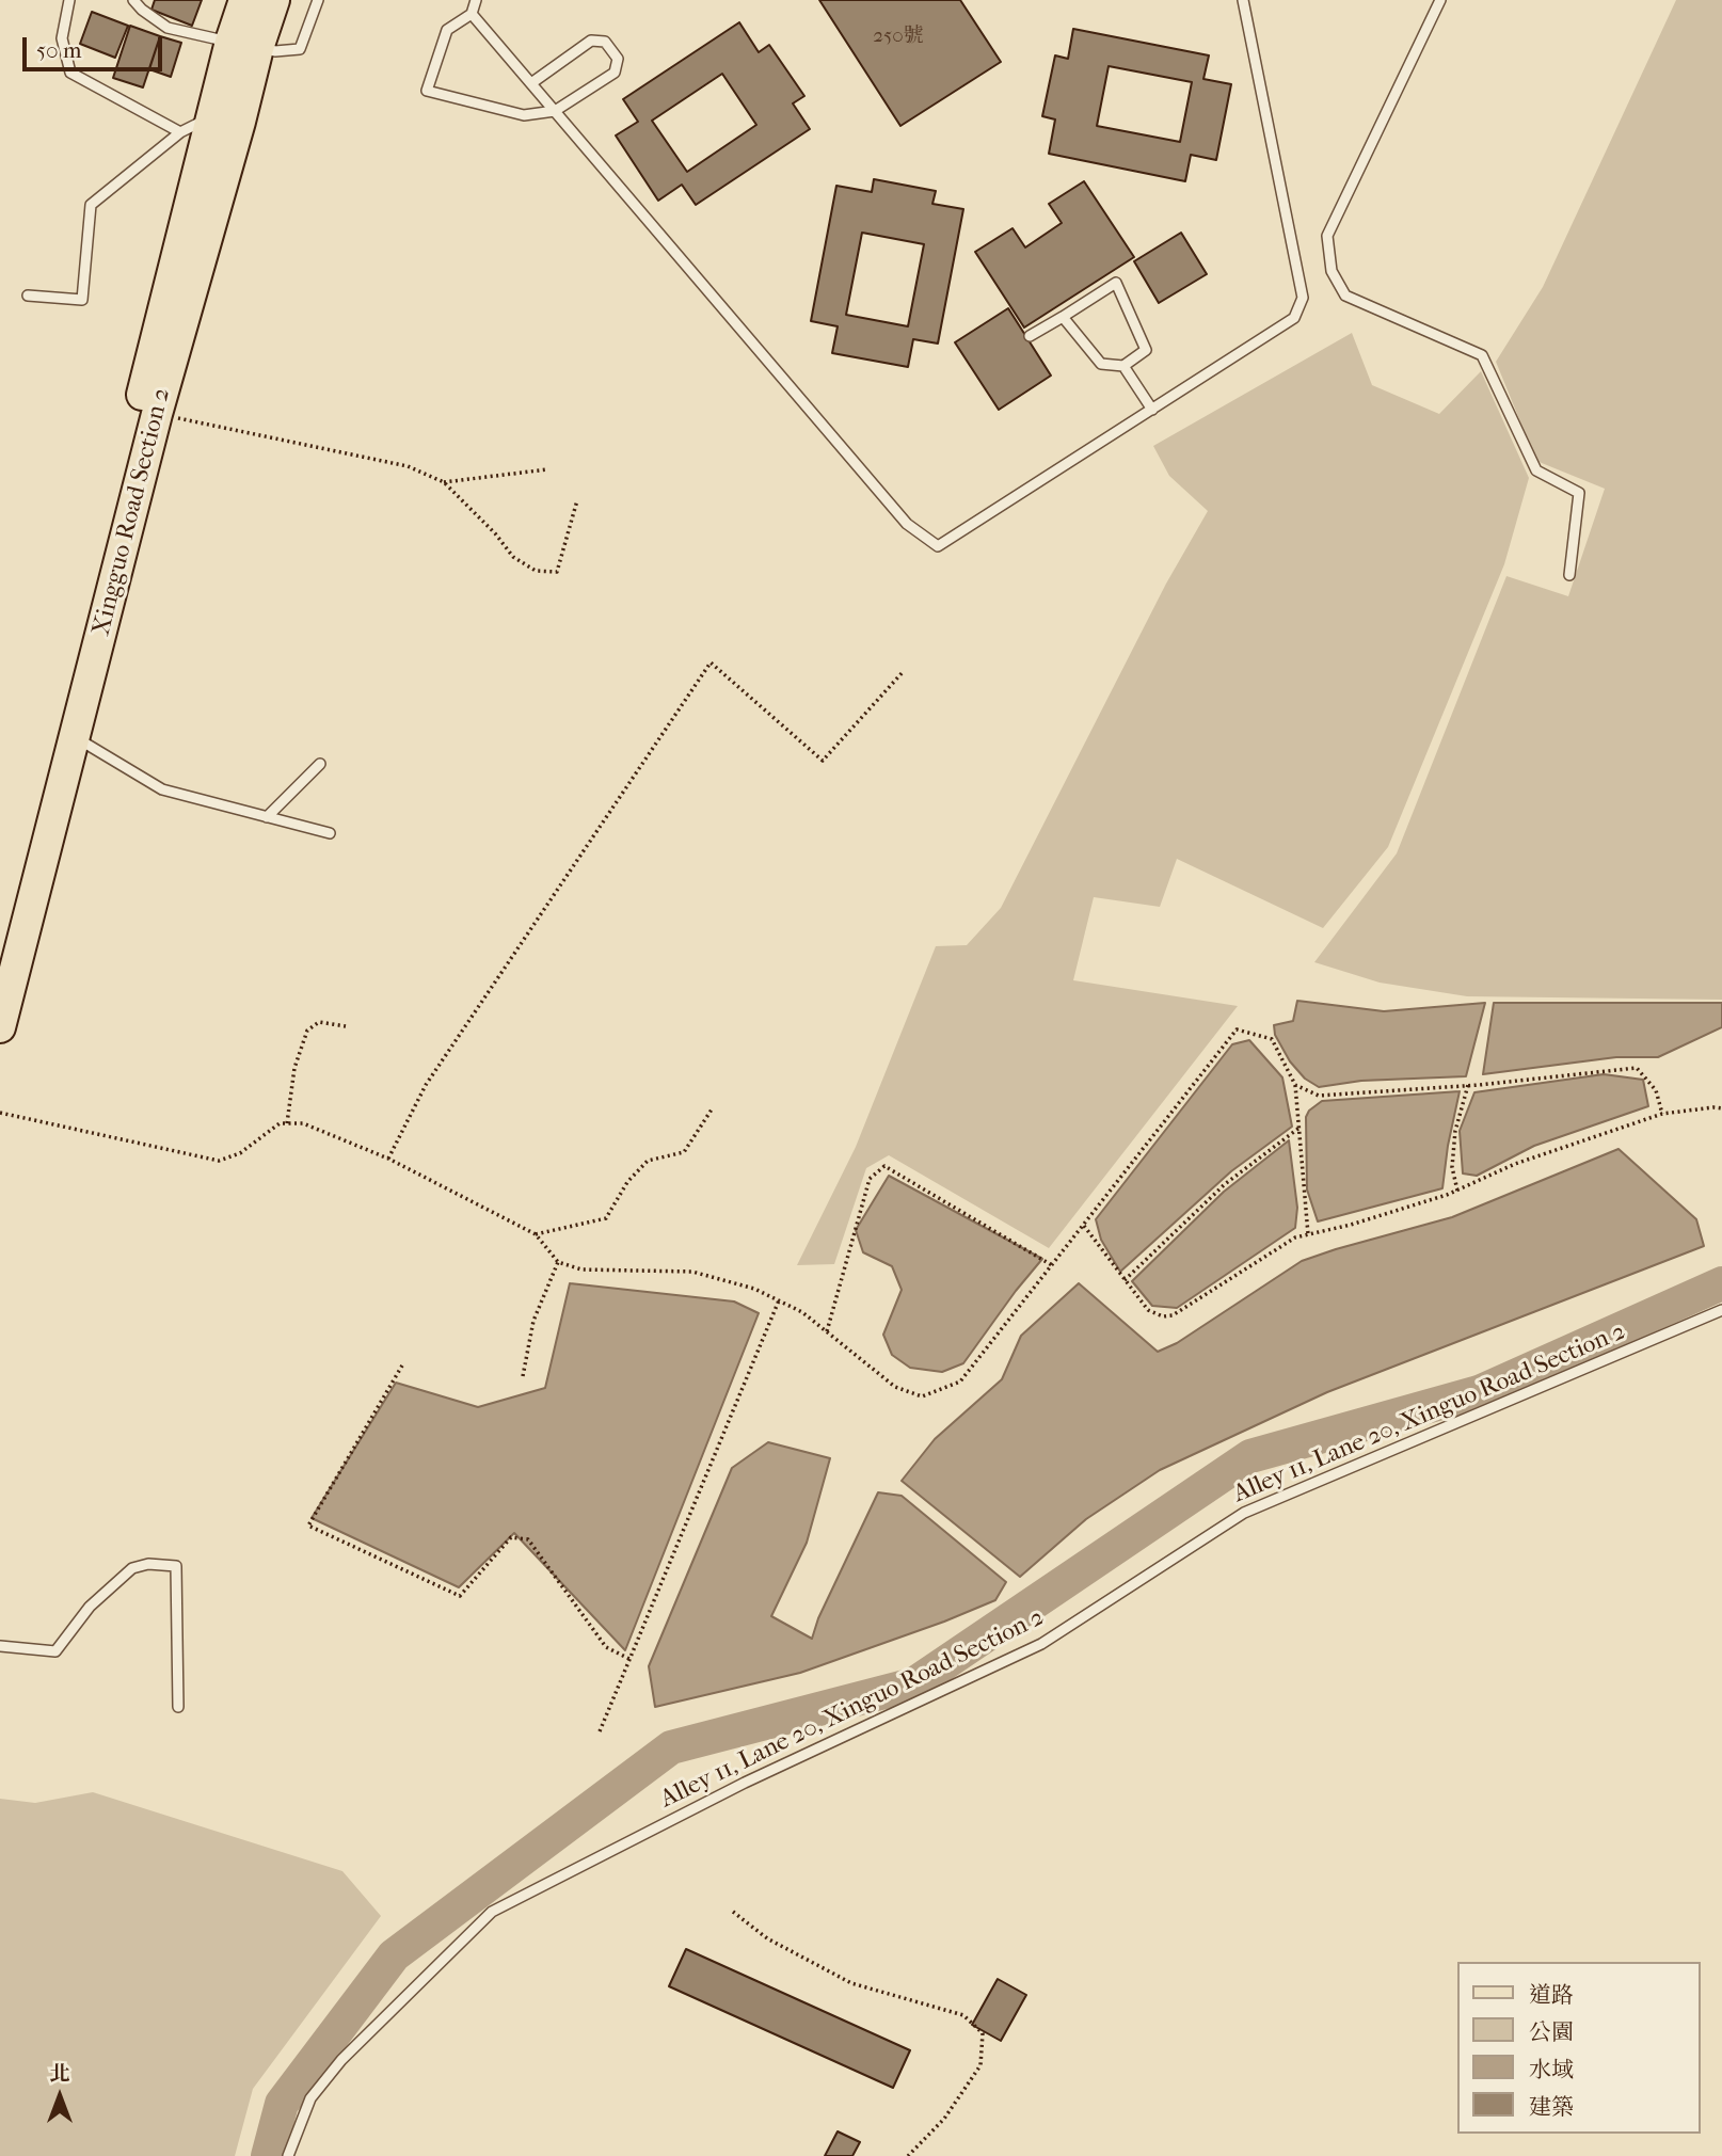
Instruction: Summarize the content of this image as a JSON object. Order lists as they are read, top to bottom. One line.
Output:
{"streets":{"main road":["Xingguo Road Section 2"],"lane":["Alley 11, Lane 20, Xinguo Road Section 2"]},"house_numbers":["250號"],"legend":["道路","公園","水域","建築"],"scale_bar":"50 m","north":"top"}
